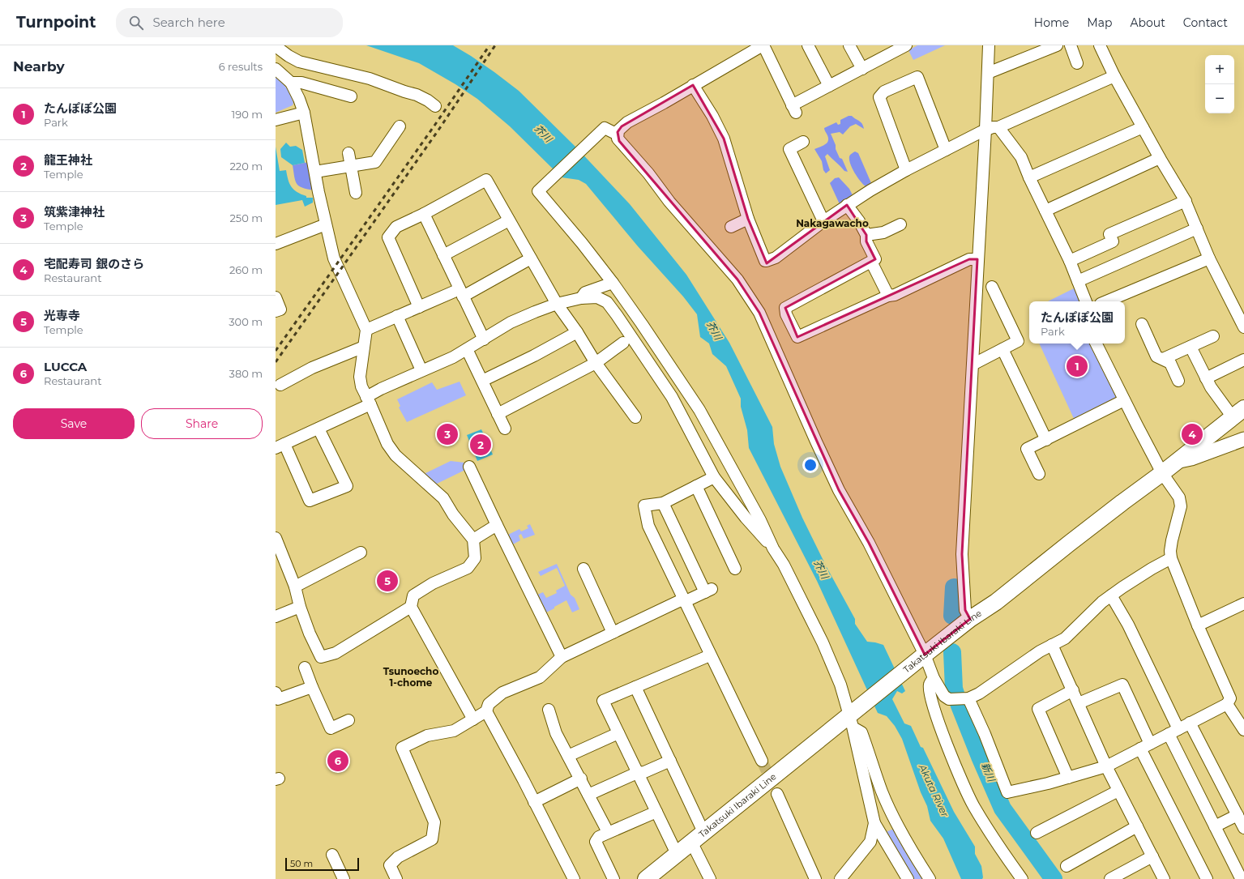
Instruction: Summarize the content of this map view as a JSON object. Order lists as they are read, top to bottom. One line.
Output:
{"streets":{"main road":["Takatsuki Ibaraki Line"]},"districts":["Nakagawacho","Tsunoecho 1-chome"],"water":["芥川","新川","Akuta River"],"scale_bar":"50 m","page":{"header":"Turnpoint","search":"Search here","nav":["Home","Map","About","Contact"],"heading":["Nearby","6 results"],"map_buttons":["+","−"],"list":[{"mark":"1","name":"たんぽぽ公園","note":"Park","value":"190 m"},{"mark":"2","name":"龍王神社","note":"Temple","value":"220 m"},{"mark":"3","name":"筑紫津神社","note":"Temple","value":"250 m"},{"mark":"4","name":"宅配寿司 銀のさら","note":"Restaurant","value":"260 m"},{"mark":"5","name":"光専寺","note":"Temple","value":"300 m"},{"mark":"6","name":"LUCCA","note":"Restaurant","value":"380 m"}],"popup":["たんぽぽ公園","Park"],"pins":["1","3","4","2","5","6"],"buttons":["Save","Share"],"scale":"50 m"}}
